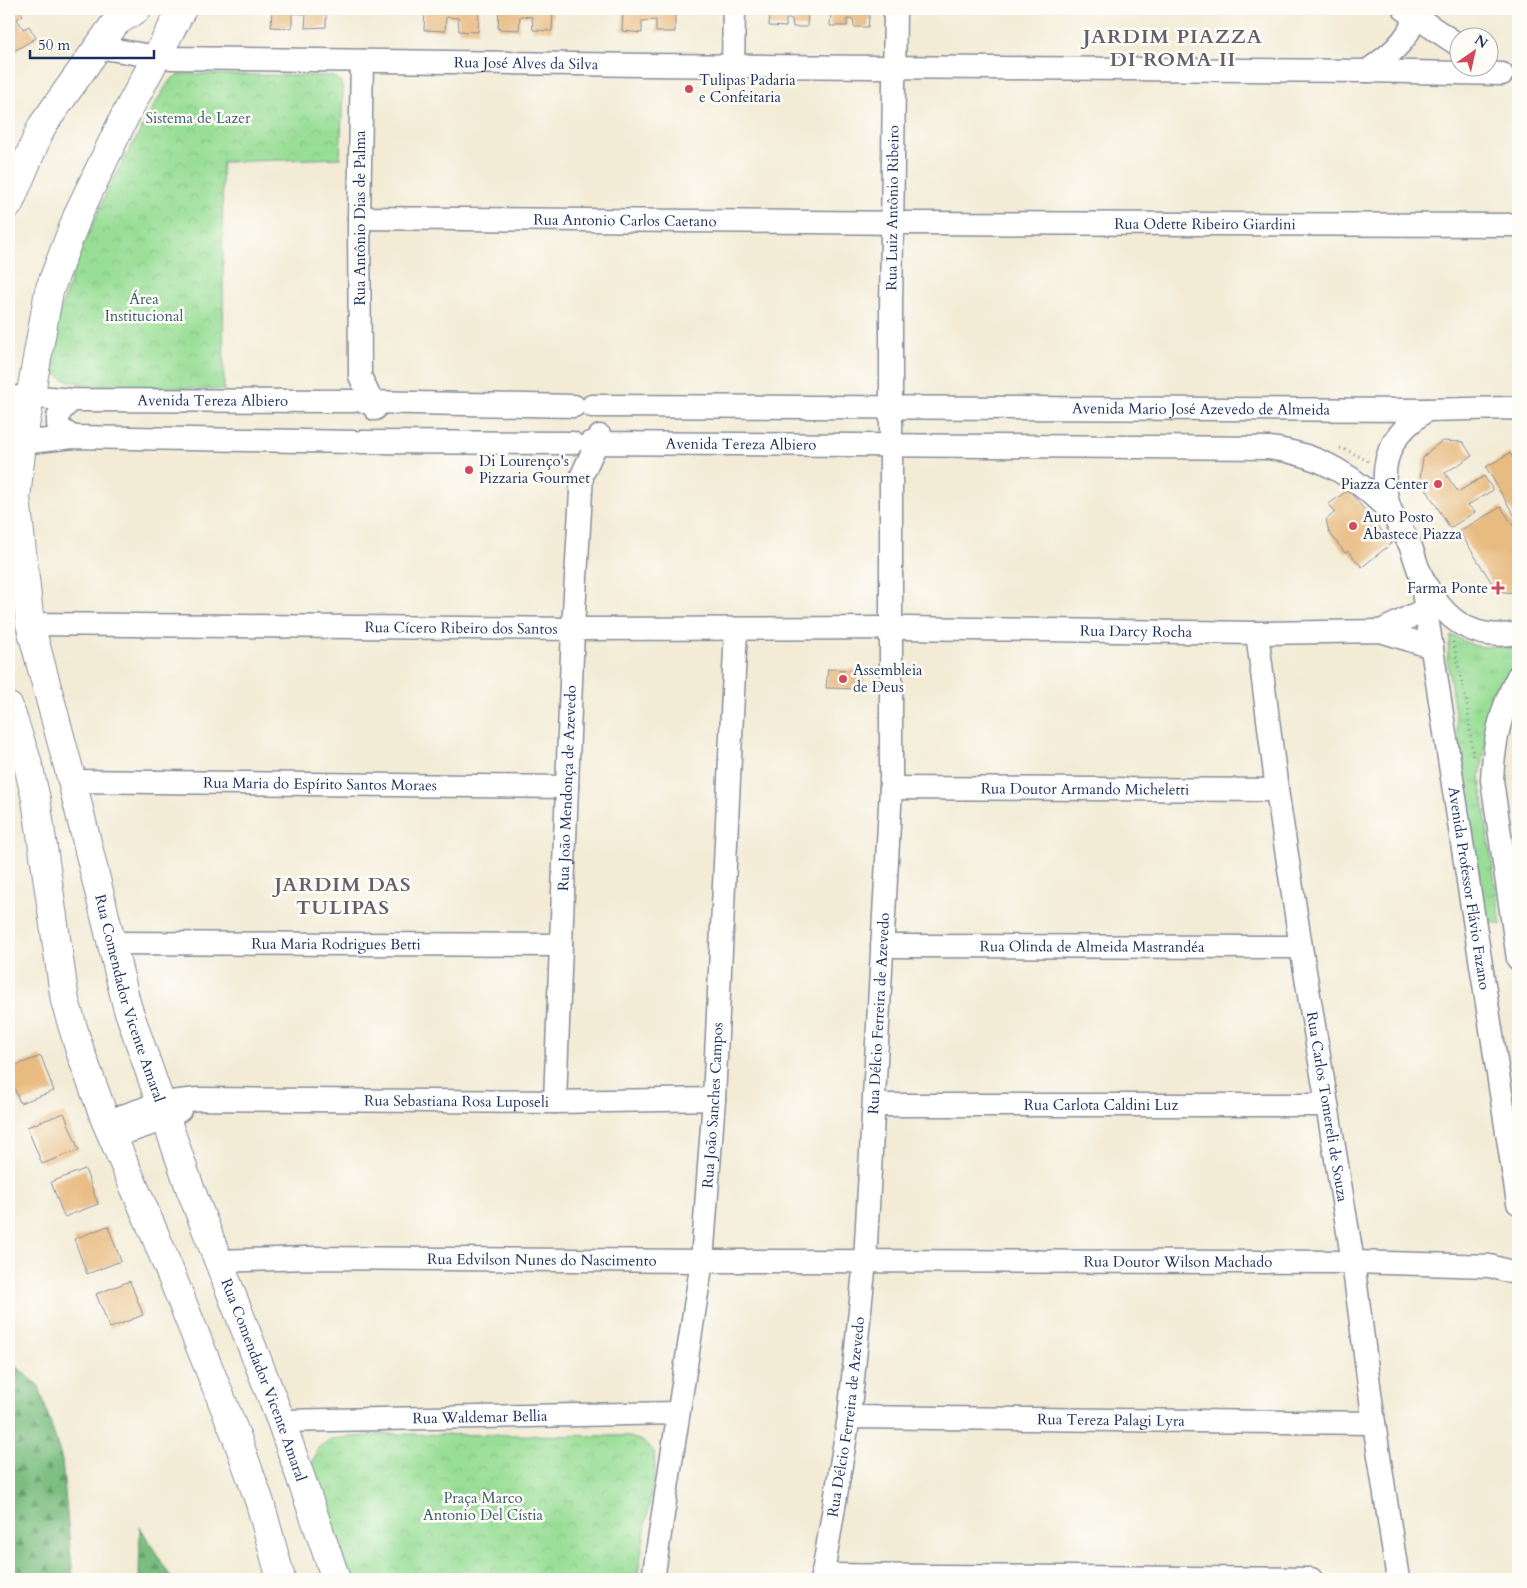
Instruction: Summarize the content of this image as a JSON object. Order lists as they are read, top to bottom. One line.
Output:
{"streets":{"main road":["Rua Comendador Vicente Amaral"],"street":["Rua José Alves da Silva","Rua Luiz Antônio Ribeiro","Rua Antônio Dias de Palma","Rua Antonio Carlos Caetano","Rua Odette Ribeiro Giardini","Avenida Tereza Albiero","Avenida Mario José Azevedo de Almeida","Rua Cícero Ribeiro dos Santos","Rua Darcy Rocha","Rua Maria do Espírito Santos Moraes","Rua João Mendonça de Azevedo","Rua Doutor Armando Micheletti","Avenida Professor Flávio Fazano","Rua Maria Rodrigues Betti","Rua Olinda de Almeida Mastrandéa","Rua Délcio Ferreira de Azevedo","Rua Sebastiana Rosa Luposeli","Rua Carlota Caldini Luz","Rua João Sanches Campos","Rua Carlos Tomereli de Souza","Rua Edvilson Nunes do Nascimento","Rua Doutor Wilson Machado","Rua Waldemar Bellia","Rua Tereza Palagi Lyra"]},"crossings":[["Rua José Alves da Silva","Rua Luiz Antônio Ribeiro"],["Rua José Alves da Silva","Rua Antônio Dias de Palma"],["Rua José Alves da Silva","Rua Comendador Vicente Amaral"],["Rua Luiz Antônio Ribeiro","Rua Antonio Carlos Caetano"],["Rua Luiz Antônio Ribeiro","Rua Odette Ribeiro Giardini"],["Rua Luiz Antônio Ribeiro","Avenida Tereza Albiero"],["Rua Luiz Antônio Ribeiro","Avenida Mario José Azevedo de Almeida"],["Rua Luiz Antônio Ribeiro","Rua Délcio Ferreira de Azevedo"],["Rua Antônio Dias de Palma","Rua Antonio Carlos Caetano"],["Rua Antônio Dias de Palma","Avenida Tereza Albiero"],["Rua Antonio Carlos Caetano","Rua Odette Ribeiro Giardini"],["Avenida Tereza Albiero","Avenida Mario José Azevedo de Almeida"],["Avenida Tereza Albiero","Rua João Mendonça de Azevedo"],["Avenida Tereza Albiero","Rua Comendador Vicente Amaral"],["Avenida Tereza Albiero","Rua Délcio Ferreira de Azevedo"],["Rua Cícero Ribeiro dos Santos","Rua Darcy Rocha"],["Rua Cícero Ribeiro dos Santos","Rua João Mendonça de Azevedo"],["Rua Cícero Ribeiro dos Santos","Rua Comendador Vicente Amaral"],["Rua Cícero Ribeiro dos Santos","Rua Délcio Ferreira de Azevedo"],["Rua Cícero Ribeiro dos Santos","Rua João Sanches Campos"],["Rua Darcy Rocha","Avenida Professor Flávio Fazano"],["Rua Darcy Rocha","Rua Délcio Ferreira de Azevedo"],["Rua Darcy Rocha","Rua Carlos Tomereli de Souza"],["Rua Maria do Espírito Santos Moraes","Rua João Mendonça de Azevedo"],["Rua Maria do Espírito Santos Moraes","Rua Comendador Vicente Amaral"],["Rua João Mendonça de Azevedo","Rua Maria Rodrigues Betti"],["Rua João Mendonça de Azevedo","Rua Sebastiana Rosa Luposeli"],["Rua Doutor Armando Micheletti","Rua Délcio Ferreira de Azevedo"],["Rua Doutor Armando Micheletti","Rua Carlos Tomereli de Souza"],["Rua Maria Rodrigues Betti","Rua Comendador Vicente Amaral"],["Rua Olinda de Almeida Mastrandéa","Rua Délcio Ferreira de Azevedo"],["Rua Olinda de Almeida Mastrandéa","Rua Carlos Tomereli de Souza"],["Rua Comendador Vicente Amaral","Rua Sebastiana Rosa Luposeli"],["Rua Comendador Vicente Amaral","Rua Edvilson Nunes do Nascimento"],["Rua Comendador Vicente Amaral","Rua Waldemar Bellia"],["Rua Délcio Ferreira de Azevedo","Rua Carlota Caldini Luz"],["Rua Délcio Ferreira de Azevedo","Rua Edvilson Nunes do Nascimento"],["Rua Délcio Ferreira de Azevedo","Rua Doutor Wilson Machado"],["Rua Délcio Ferreira de Azevedo","Rua Tereza Palagi Lyra"],["Rua Sebastiana Rosa Luposeli","Rua João Sanches Campos"],["Rua Carlota Caldini Luz","Rua Carlos Tomereli de Souza"],["Rua João Sanches Campos","Rua Edvilson Nunes do Nascimento"],["Rua João Sanches Campos","Rua Waldemar Bellia"],["Rua Carlos Tomereli de Souza","Rua Doutor Wilson Machado"],["Rua Carlos Tomereli de Souza","Rua Tereza Palagi Lyra"],["Rua Edvilson Nunes do Nascimento","Rua Doutor Wilson Machado"]],"districts":["JARDIM PIAZZA DI ROMA II","JARDIM DAS TULIPAS"],"parks":["Sistema de Lazer","Área Institucional","Praça Marco Antonio Del Cístia"],"places":{"other":["Tulipas Padaria e Confeitaria","Di Lourenço's Pizzaria Gourmet","Piazza Center","Auto Posto Abastece Piazza","Assembleia de Deus"],"health":["Farma Ponte"]},"scale_bar":"50 m","north":"top right"}
